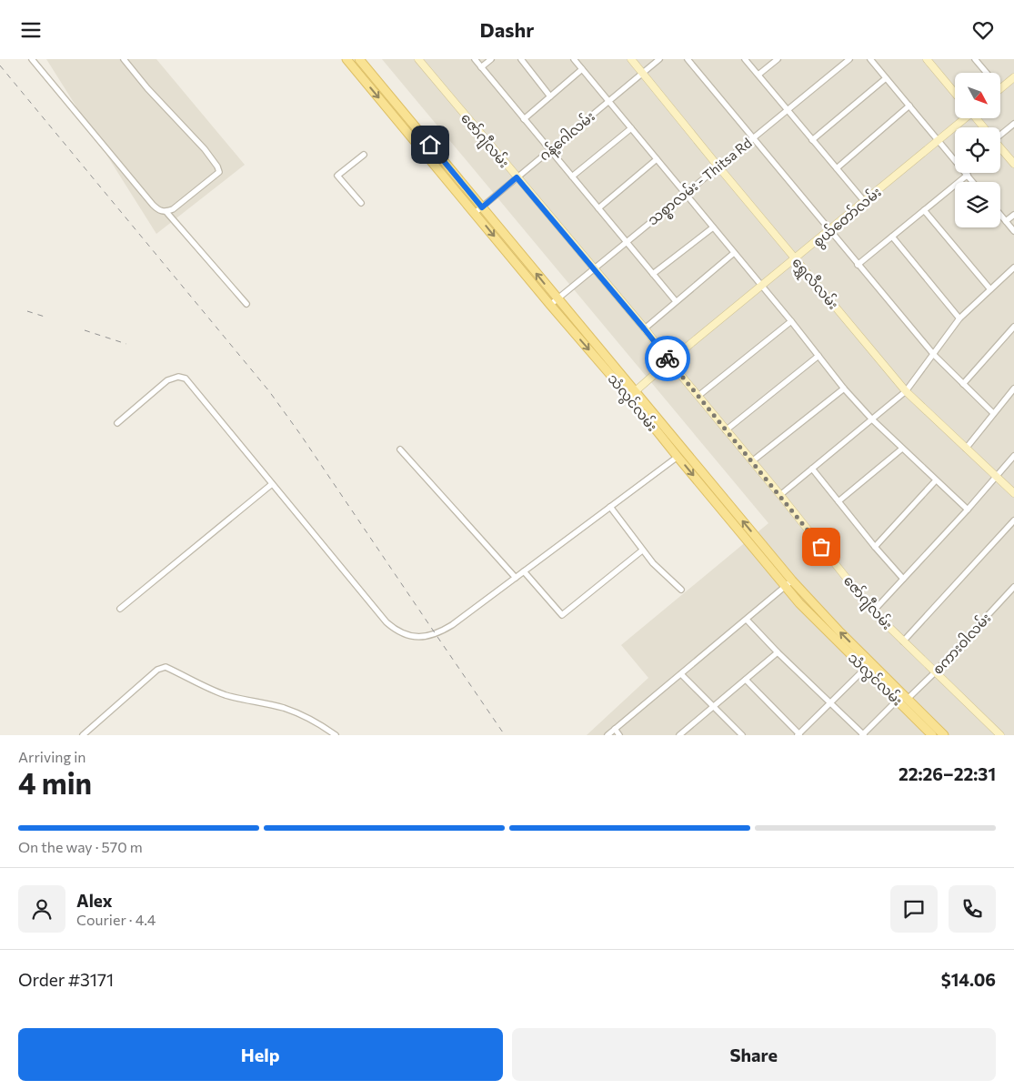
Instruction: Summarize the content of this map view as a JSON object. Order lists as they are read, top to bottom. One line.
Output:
{"streets":{"main road":["သံလွင်လမ်း"],"street":["ဂန့်ဂေါလမ်း","ဇော်ဂျီလမ်း","သစ္စာလမ်း - Thitsa Rd","စွယ်တော်လမ်း","ရွှေလီလမ်း","စကားဝါလမ်း"]},"crossings":[["ဂန့်ဂေါလမ်း","ဇော်ဂျီလမ်း"],["ဂန့်ဂေါလမ်း","ရွှေလီလမ်း"],["ဂန့်ဂေါလမ်း","သံလွင်လမ်း"],["ဇော်ဂျီလမ်း","သစ္စာလမ်း - Thitsa Rd"],["ဇော်ဂျီလမ်း","စွယ်တော်လမ်း"],["ဇော်ဂျီလမ်း","စကားဝါလမ်း"],["သစ္စာလမ်း - Thitsa Rd","ရွှေလီလမ်း"],["သစ္စာလမ်း - Thitsa Rd","သံလွင်လမ်း"],["စွယ်တော်လမ်း","ရွှေလီလမ်း"],["စွယ်တော်လမ်း","သံလွင်လမ်း"],["သံလွင်လမ်း","စကားဝါလမ်း"]],"north":"bottom right","page":{"header":"Dashr","heading":["4 min","Arriving in","22:26–22:31"],"panel":["Alex","Courier · 4.4","Order #3171","$14.06"],"bar":"On the way · 570 m","buttons":["Help","Share"]}}
